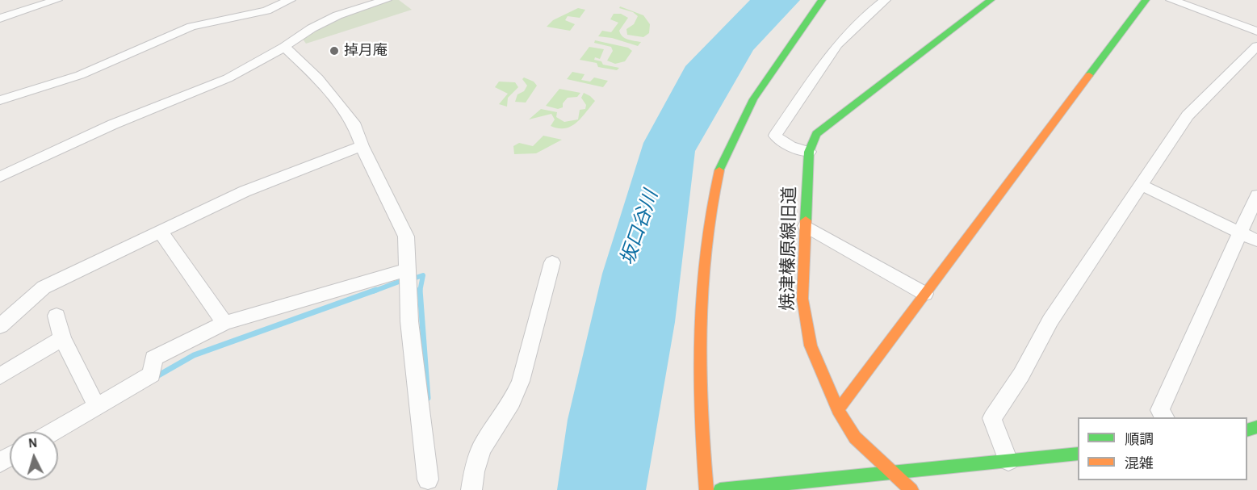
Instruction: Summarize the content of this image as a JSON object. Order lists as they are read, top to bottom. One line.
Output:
{"streets":{"street":["焼津榛原線旧道"]},"water":["坂口谷川"],"places":["掉月庵"],"legend":["順調","混雑"],"north":"top"}
